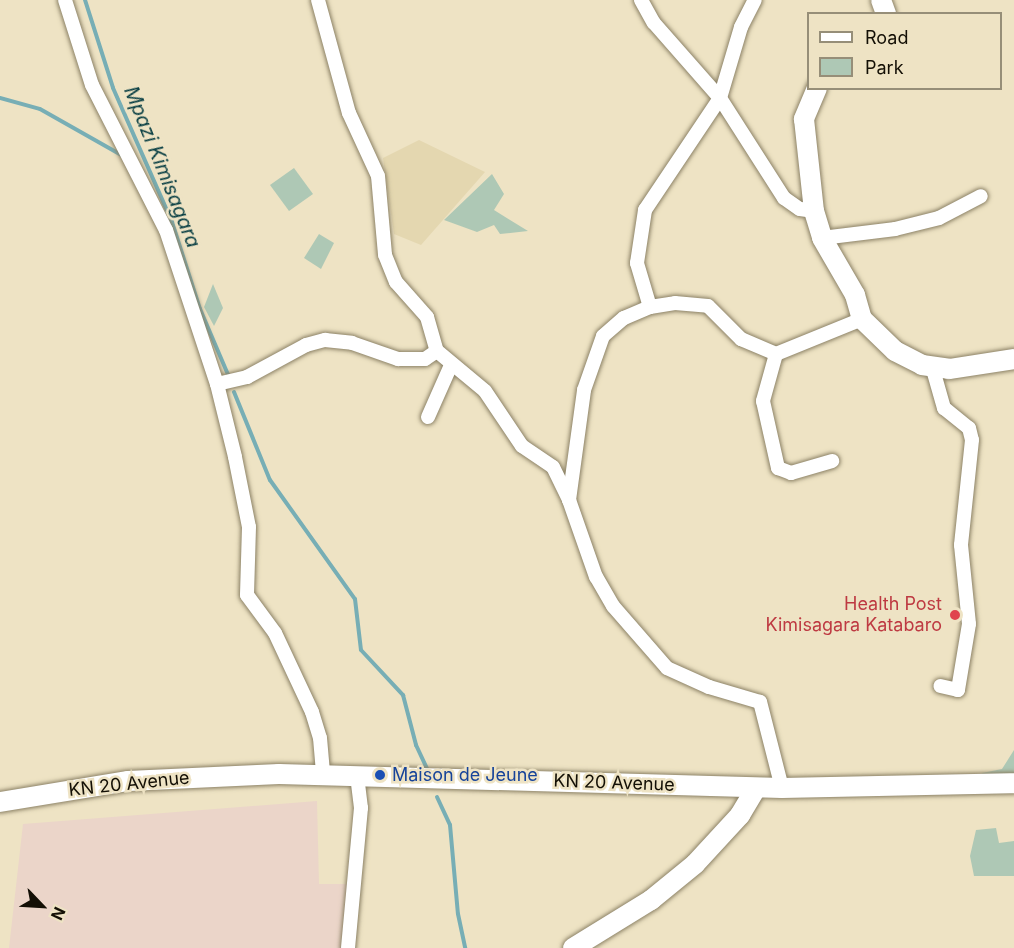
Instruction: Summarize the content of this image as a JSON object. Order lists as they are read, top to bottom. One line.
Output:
{"streets":{"main road":["KN 20 Avenue"]},"water":["Mpazi Kimisagara"],"places":["Health Post Kimisagara Katabaro","Maison de Jeune"],"legend":["Road","Park"],"north":"bottom right"}
